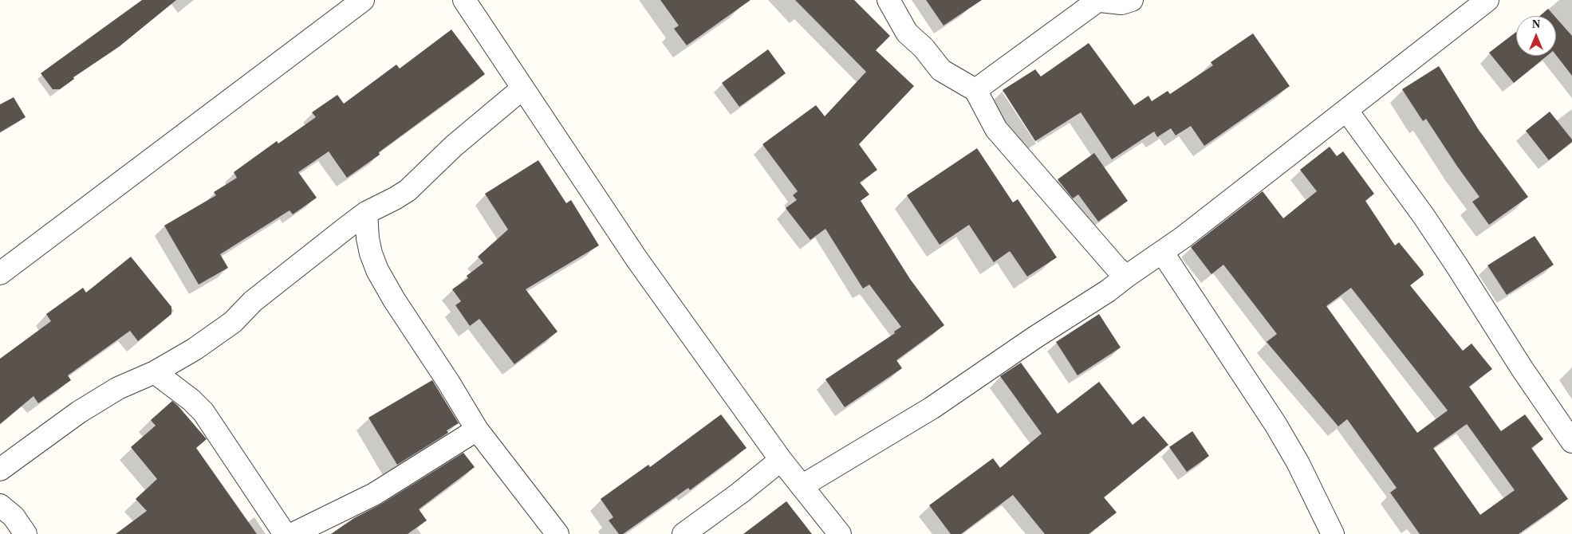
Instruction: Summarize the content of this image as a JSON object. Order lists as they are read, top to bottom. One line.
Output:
{"north":"top"}
